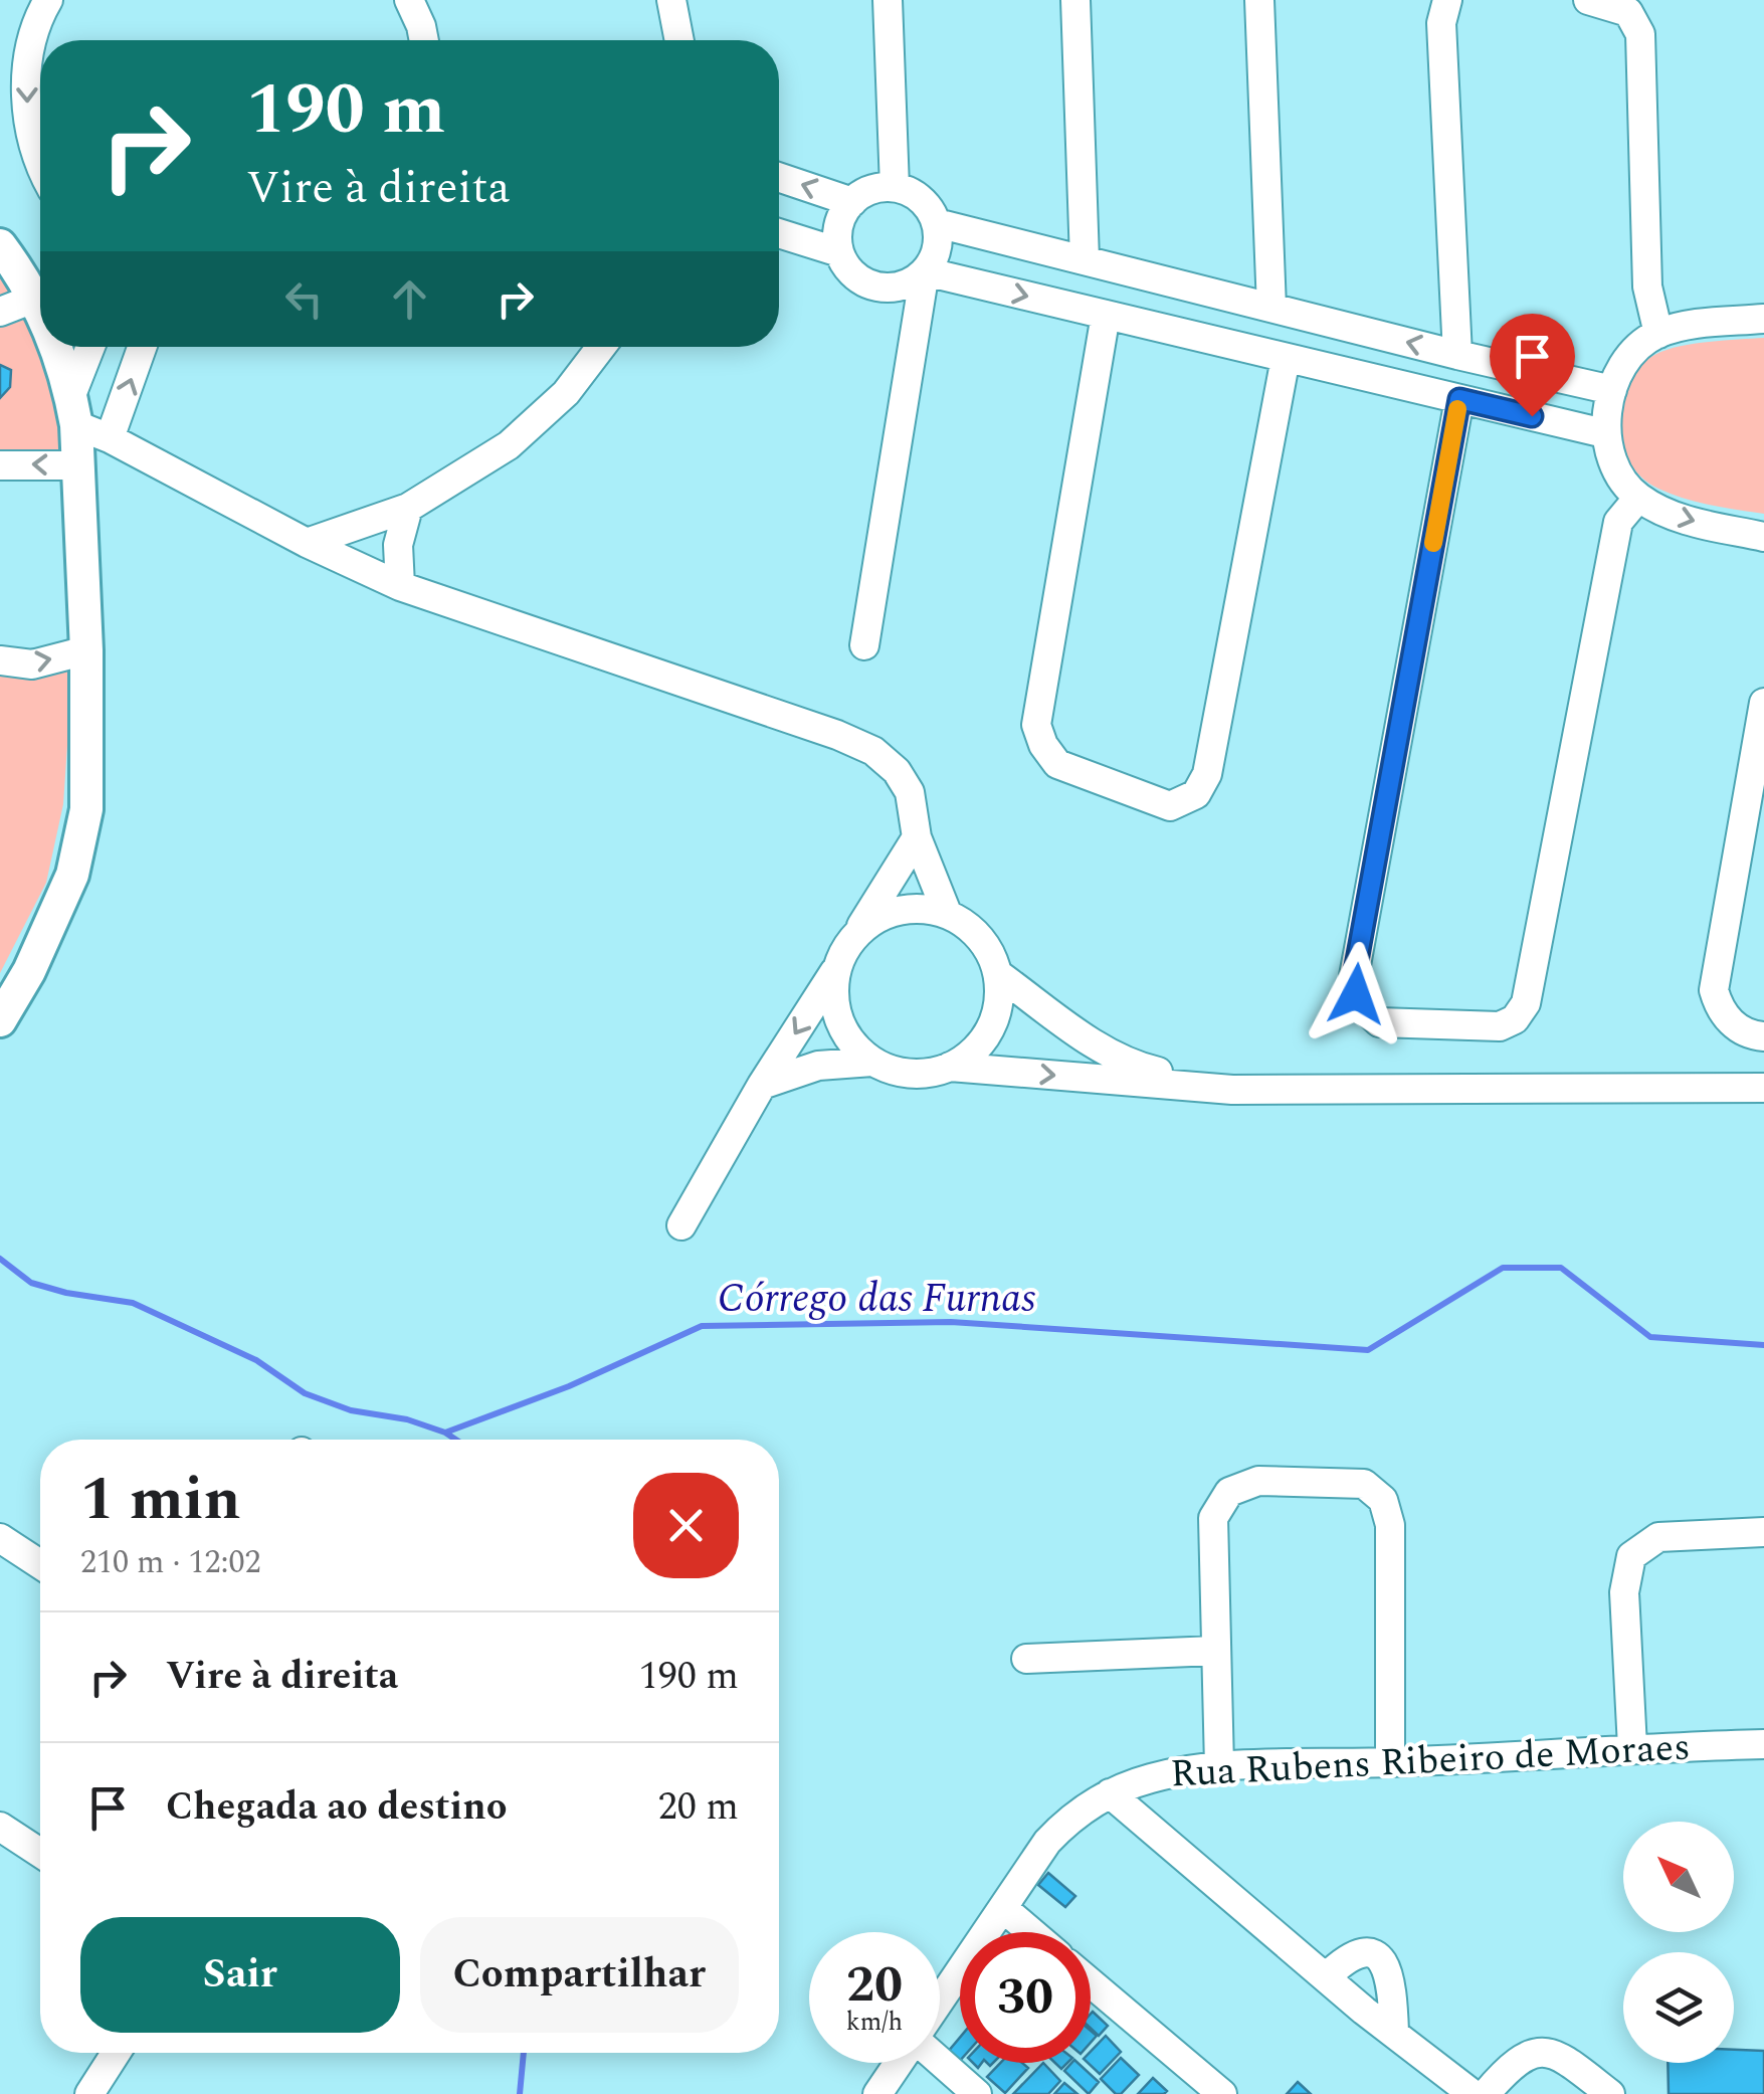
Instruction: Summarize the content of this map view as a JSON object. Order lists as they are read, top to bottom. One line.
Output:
{"streets":{"street":["Rua Rubens Ribeiro de Moraes"]},"water":["Córrego das Furnas"],"north":"top left","page":{"turn":["190 m","Vire à direita"],"heading":["1 min","210 m · 12:02"],"list":[{"name":"Vire à direita","value":"190 m"},{"name":"Chegada ao destino","value":"20 m"}],"buttons":["Sair","Compartilhar"],"speed":"20 km/h","limit":"30"}}
